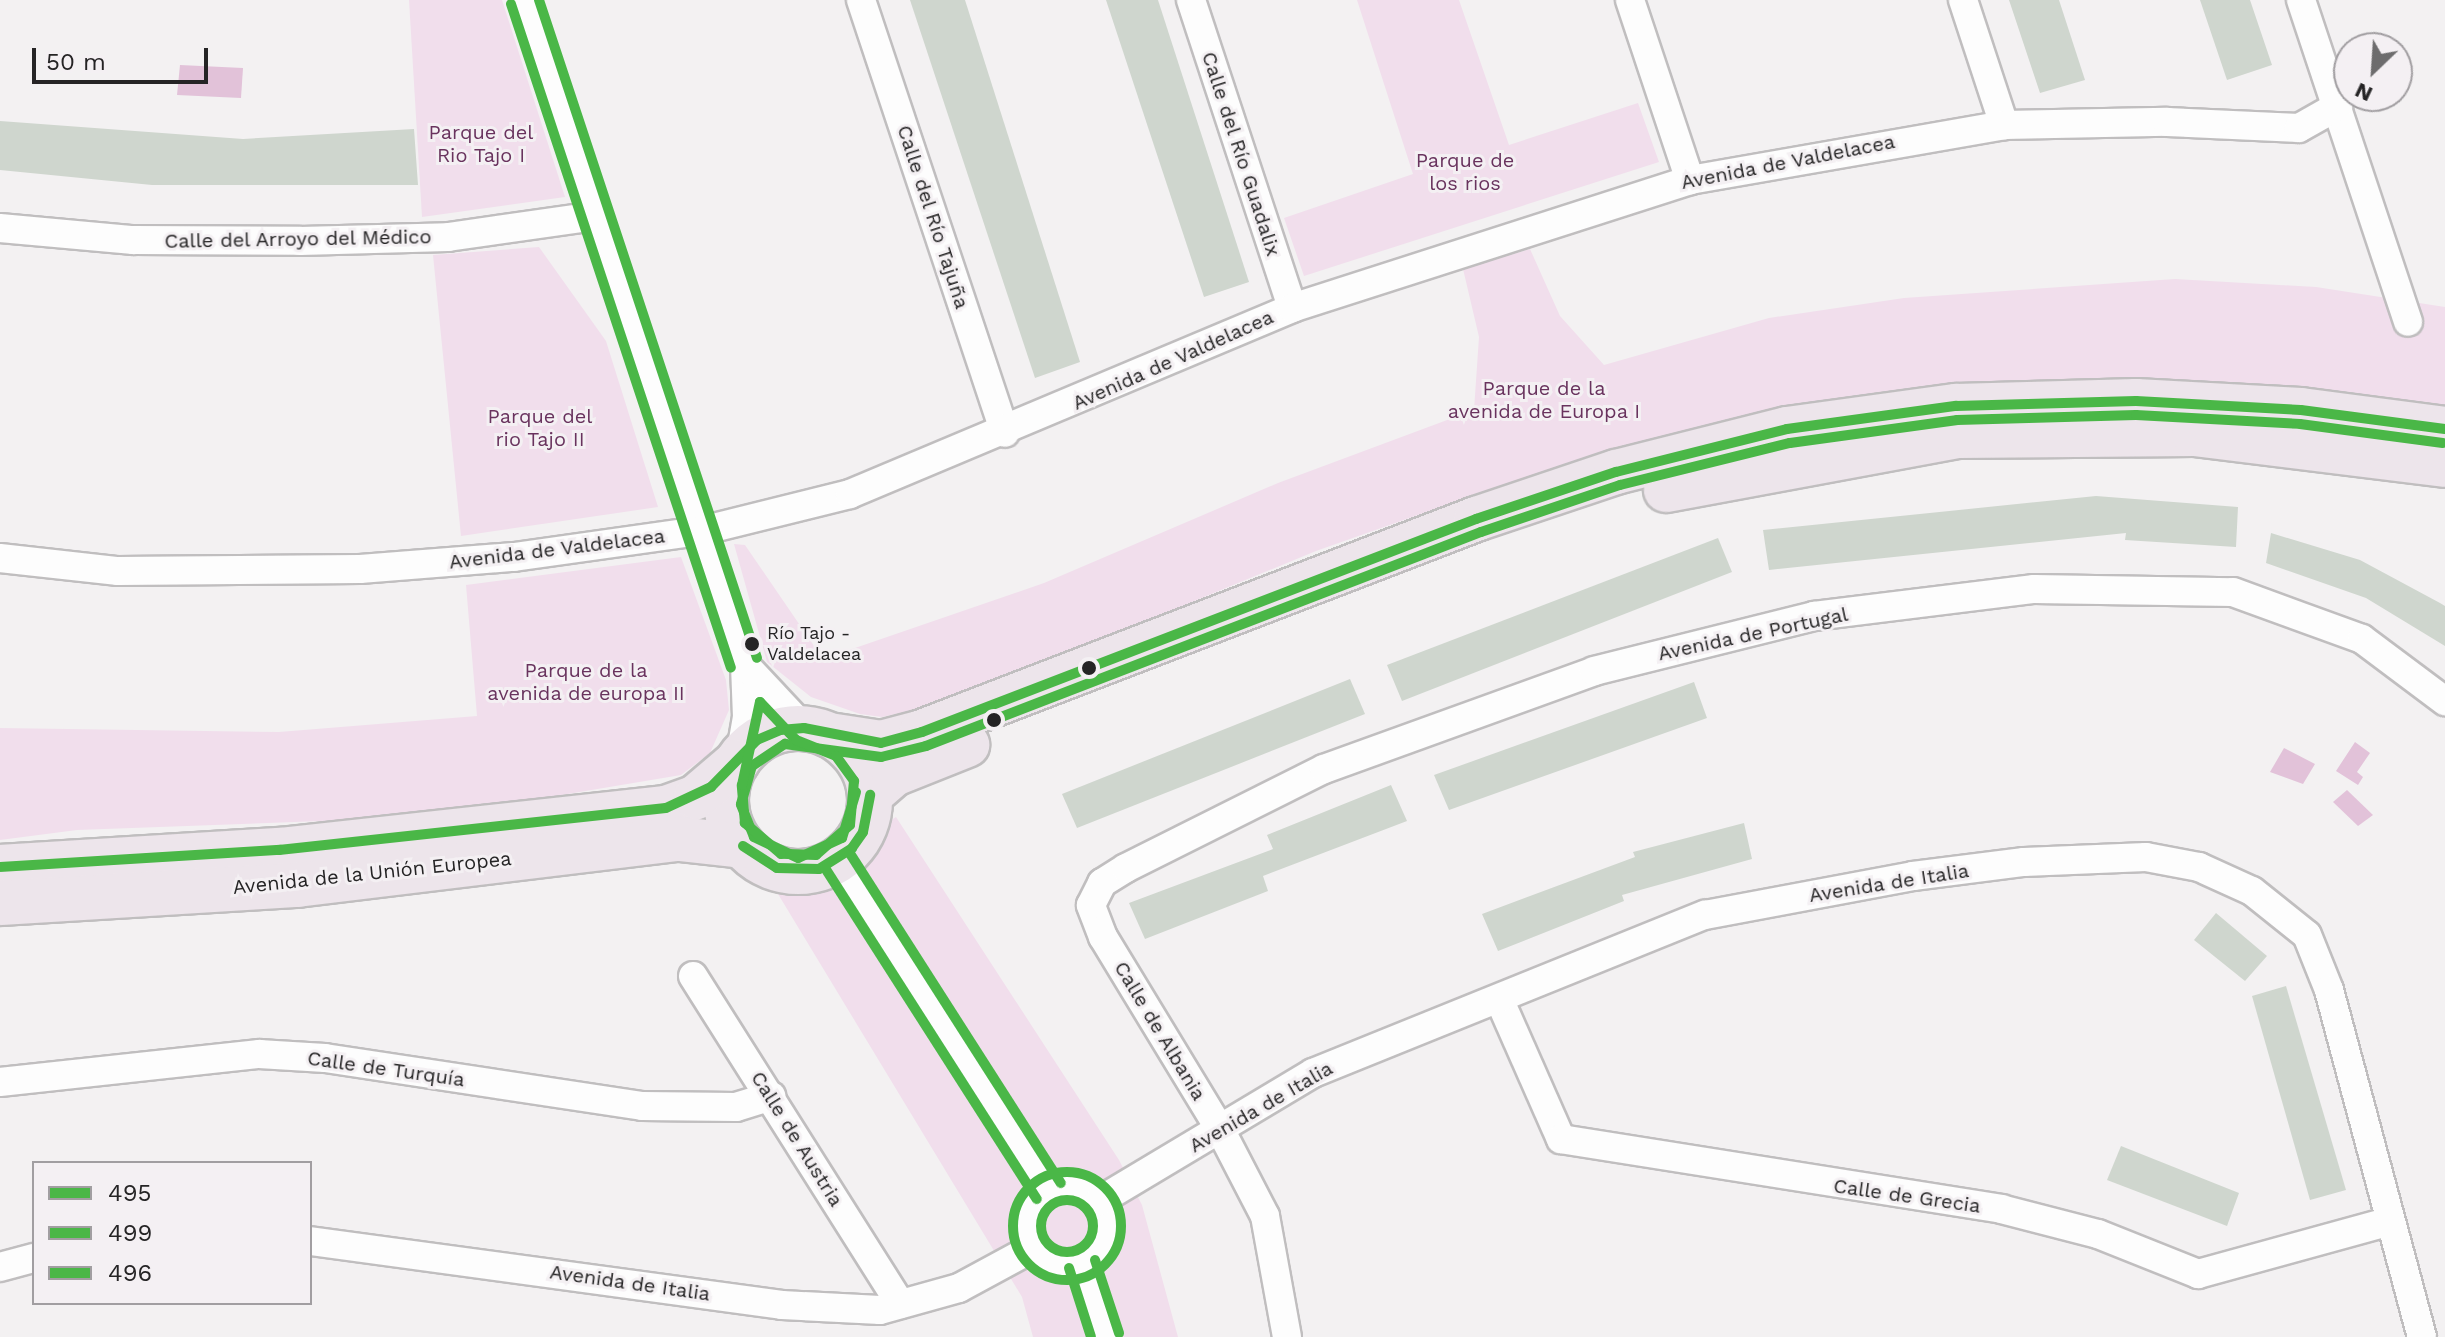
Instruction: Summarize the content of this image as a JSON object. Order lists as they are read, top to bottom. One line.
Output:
{"streets":{"main road":["Avenida de la Unión Europea"],"street":["Calle del Río Guadalix","Avenida de Valdelacea","Calle del Río Tajuña","Calle del Arroyo del Médico","Avenida de Portugal","Avenida de Italia","Calle de Albania","Calle de Turquía","Calle de Austria","Calle de Grecia"]},"crossings":[["Calle del Río Guadalix","Avenida de Valdelacea"],["Avenida de Valdelacea","Calle del Río Tajuña"],["Avenida de Portugal","Calle de Albania"],["Avenida de Italia","Calle de Albania"],["Avenida de Italia","Calle de Austria"],["Avenida de Italia","Calle de Grecia"],["Calle de Turquía","Calle de Austria"]],"parks":["Parque del Rio Tajo I","Parque de los rios","Parque de la avenida de Europa I","Parque del rio Tajo II","Parque de la avenida de europa II"],"places":["Río Tajo - Valdelacea"],"lines":["transit line 496","transit line 495","transit line 499"],"legend":["495","499","496"],"scale_bar":"50 m","north":"bottom left"}
